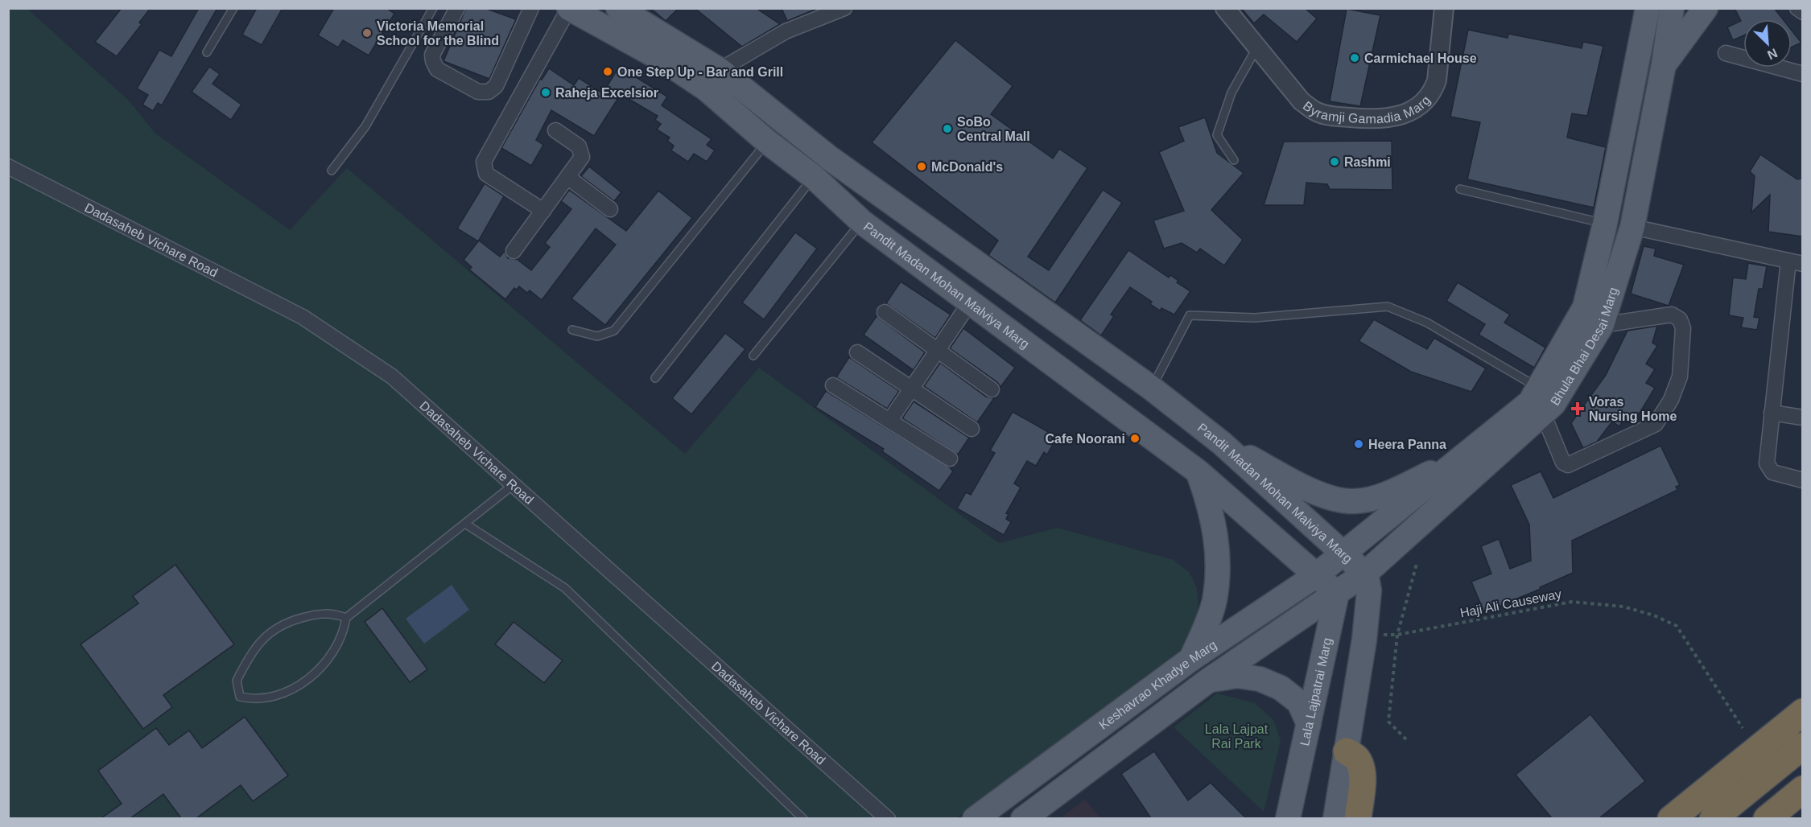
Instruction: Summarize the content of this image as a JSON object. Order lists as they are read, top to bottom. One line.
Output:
{"streets":{"main road":["Pandit Madan Mohan Malviya Marg","Bhula Bhai Desai Marg","Keshavrao Khadye Marg","Lala Lajpatrai Marg"],"street":["Byramji Gamadia Marg","Dadasaheb Vichare Road"],"path":["Haji Ali Causeway"]},"crossings":[["Pandit Madan Mohan Malviya Marg","Bhula Bhai Desai Marg"],["Pandit Madan Mohan Malviya Marg","Keshavrao Khadye Marg"],["Bhula Bhai Desai Marg","Keshavrao Khadye Marg"],["Bhula Bhai Desai Marg","Lala Lajpatrai Marg"],["Keshavrao Khadye Marg","Lala Lajpatrai Marg"]],"parks":["Lala Lajpat Rai Park"],"places":{"other":["Victoria Memorial School for the Blind","Carmichael House","One Step Up - Bar and Grill","Raheja Excelsior","SoBo Central Mall","Rashmi","McDonald's","Cafe Noorani","Heera Panna"],"health":["Voras Nursing Home"]},"north":"bottom right"}
